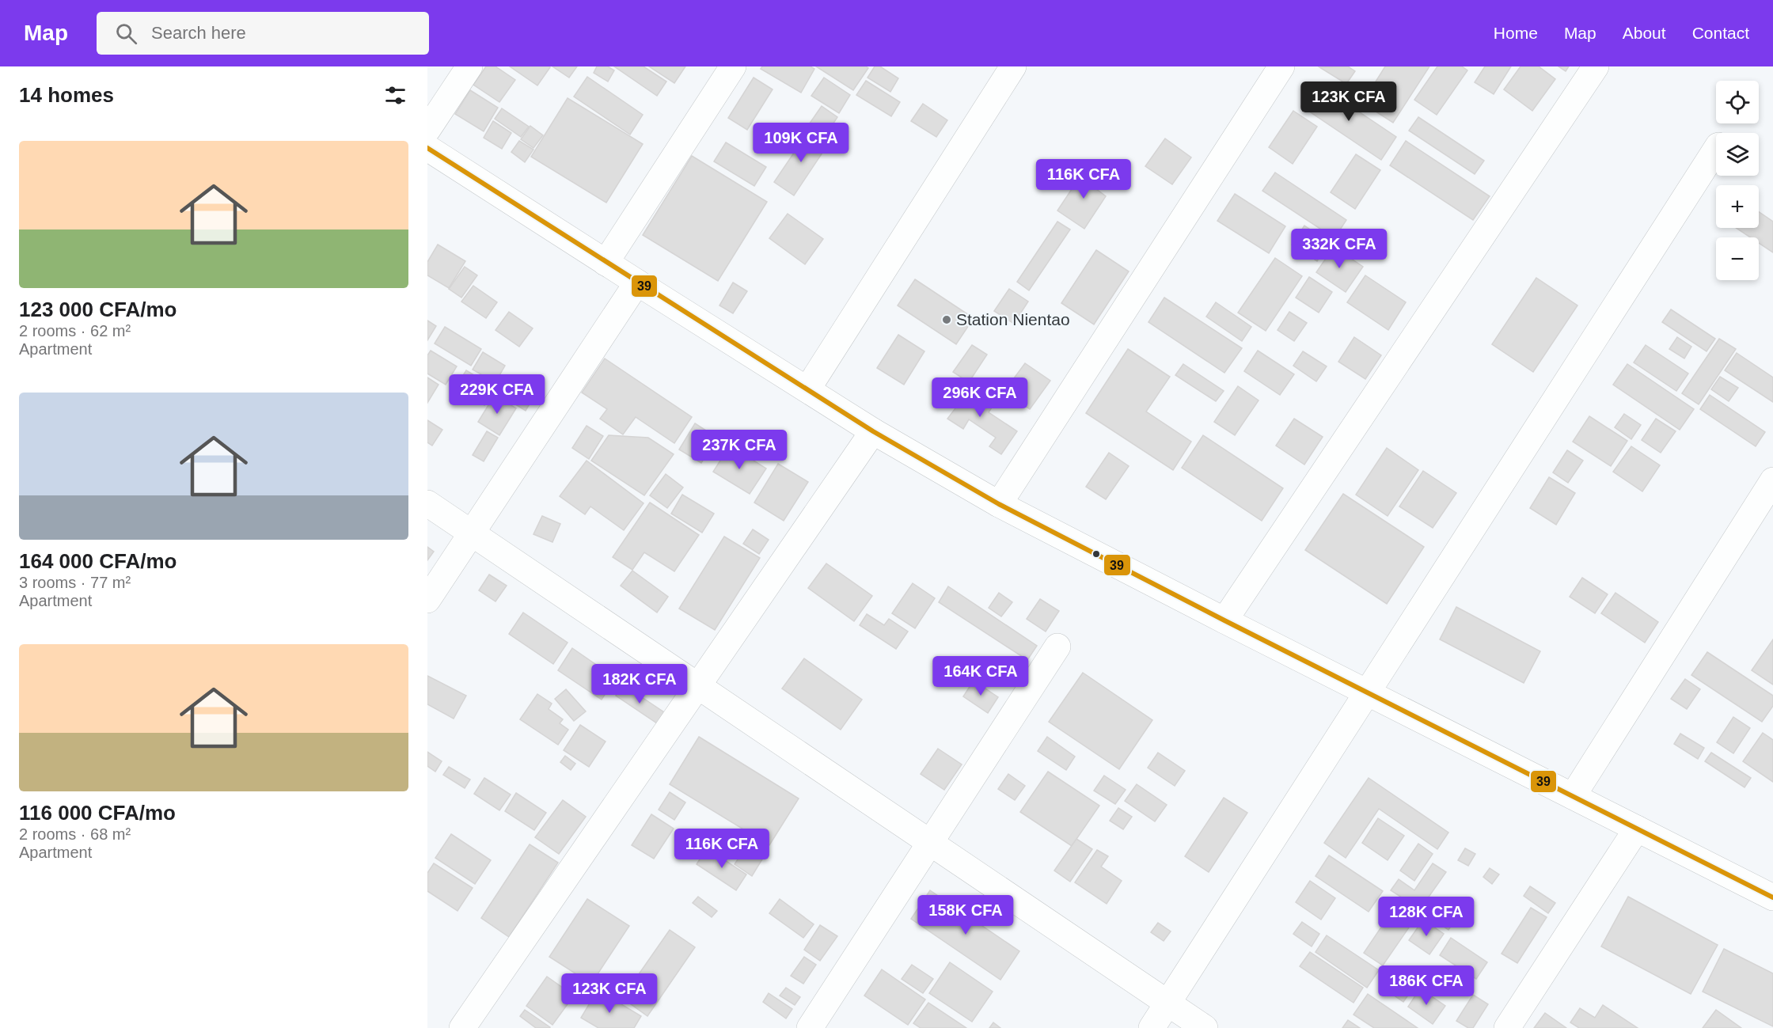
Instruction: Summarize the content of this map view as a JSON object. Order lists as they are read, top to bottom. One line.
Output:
{"places":["Station Nientao"],"lines":["transit line 39"],"page":{"header":"Map","search":"Search here","nav":["Home","Map","About","Contact"],"heading":"14 homes","map_buttons":["+","−"],"price":["123K CFA","109K CFA","116K CFA","332K CFA","229K CFA","296K CFA","237K CFA","164K CFA","182K CFA","116K CFA","158K CFA","128K CFA","186K CFA","123K CFA"],"list":[{"name":"123 000 CFA/mo","note":"2 rooms · 62 m² · Apartment"},{"name":"164 000 CFA/mo","note":"3 rooms · 77 m² · Apartment"},{"name":"116 000 CFA/mo","note":"2 rooms · 68 m² · Apartment"}]}}
